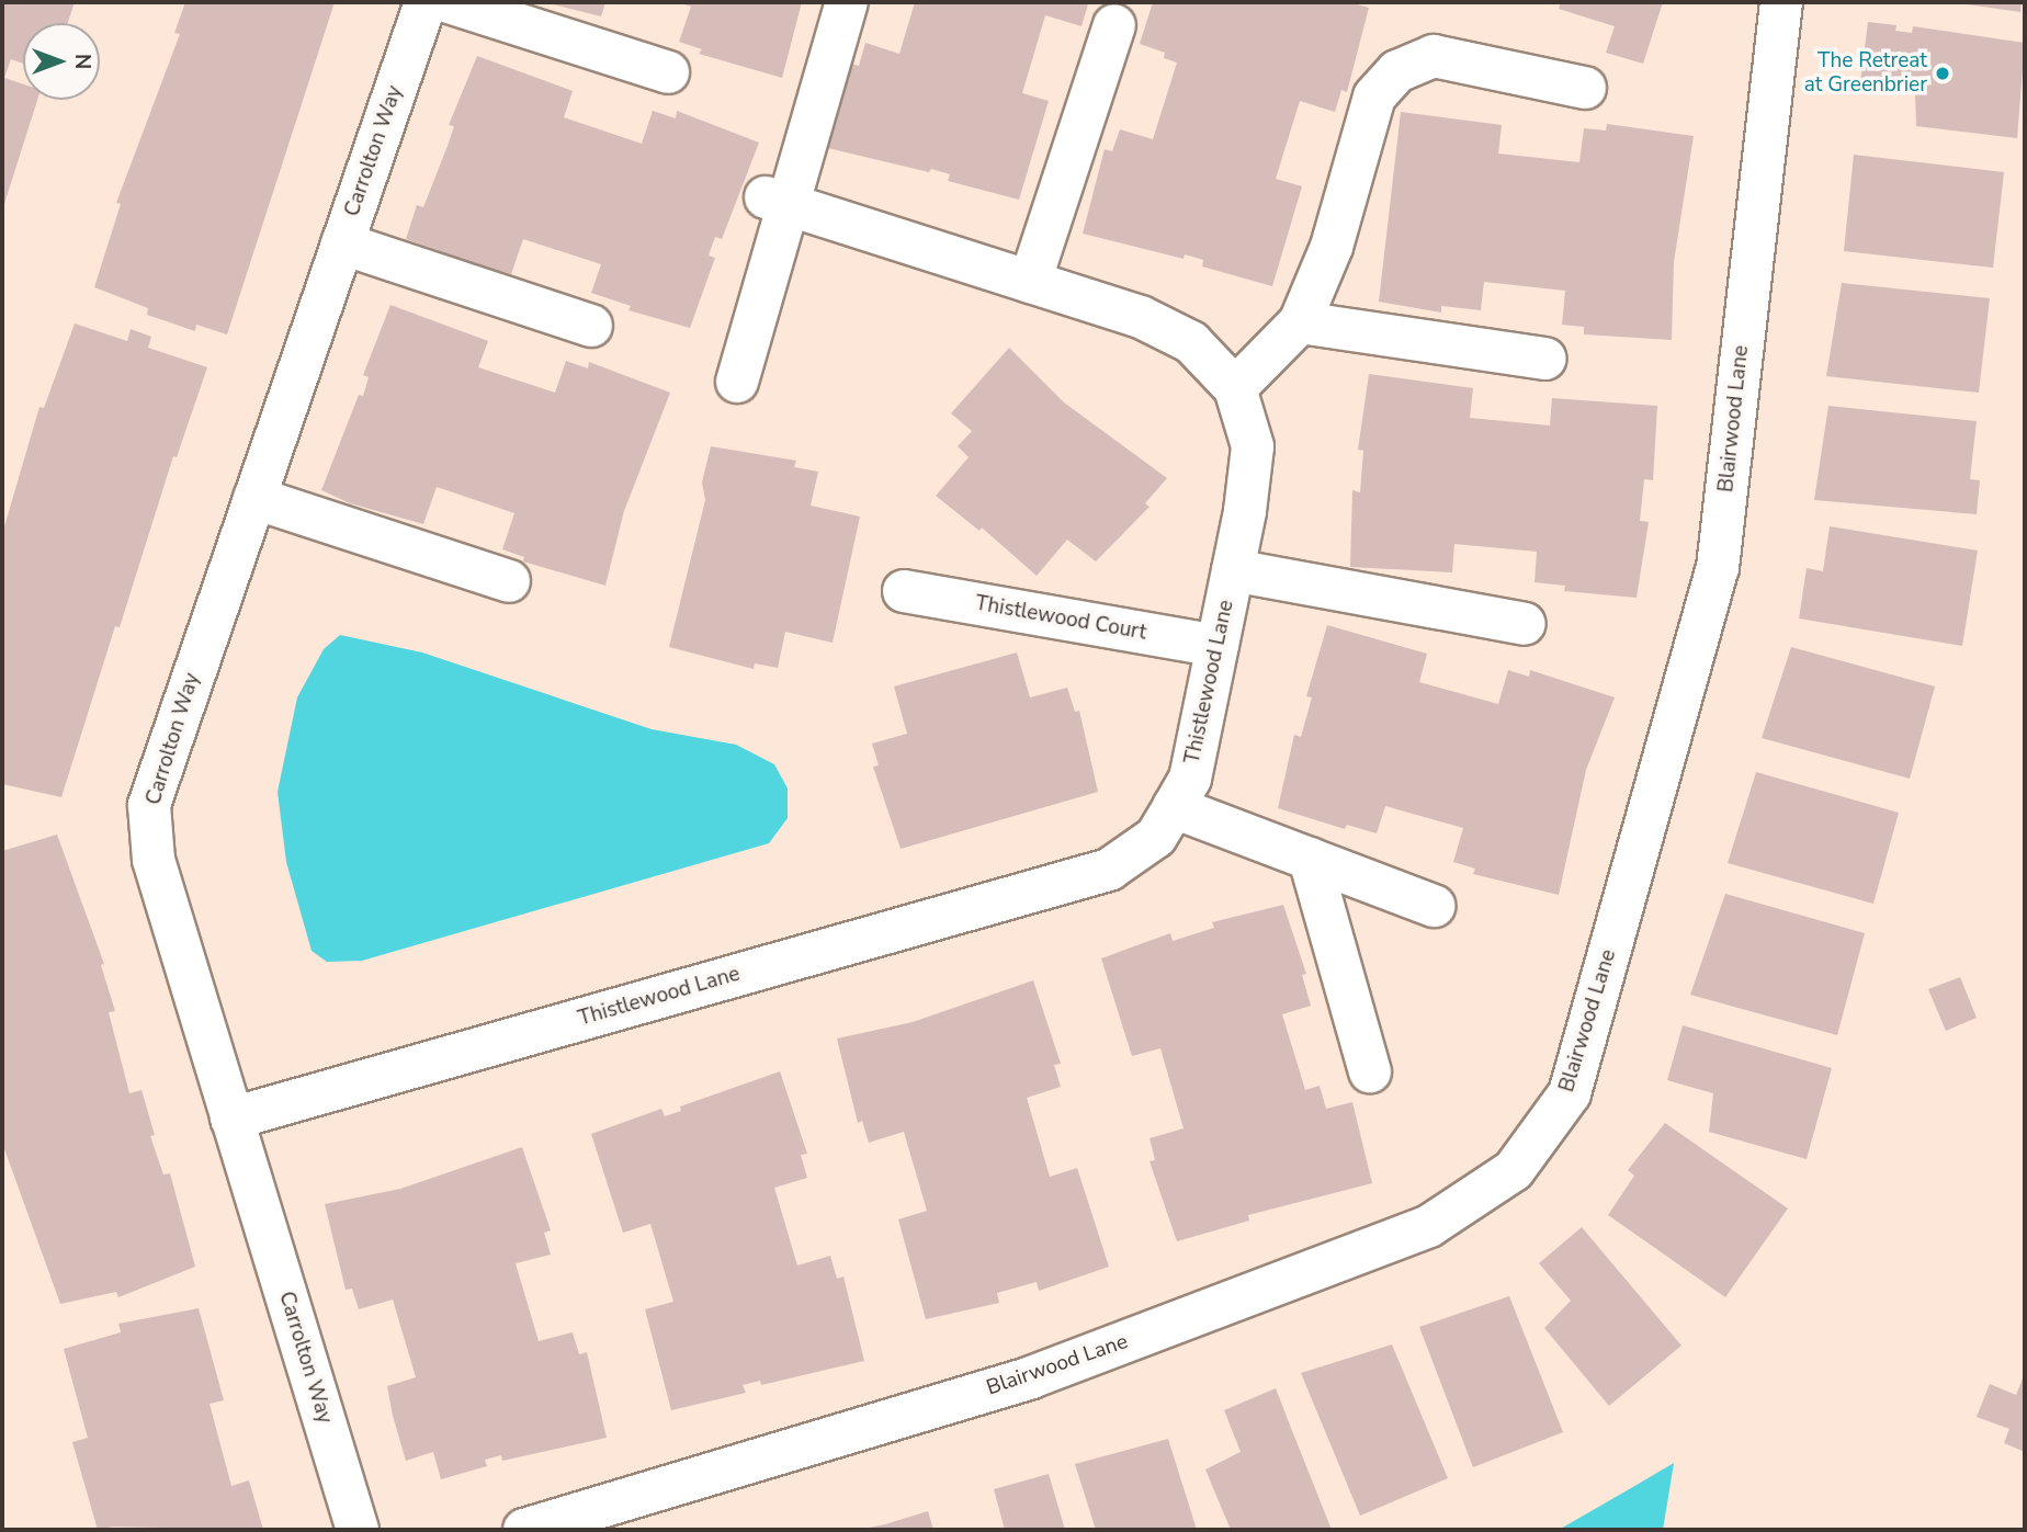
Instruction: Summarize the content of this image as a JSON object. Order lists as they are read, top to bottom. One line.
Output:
{"streets":{"street":["Carrolton Way","Blairwood Lane","Thistlewood Court","Thistlewood Lane"]},"crossings":[["Carrolton Way","Thistlewood Lane"],["Thistlewood Court","Thistlewood Lane"]],"places":["The Retreat at Greenbrier"],"north":"right"}
